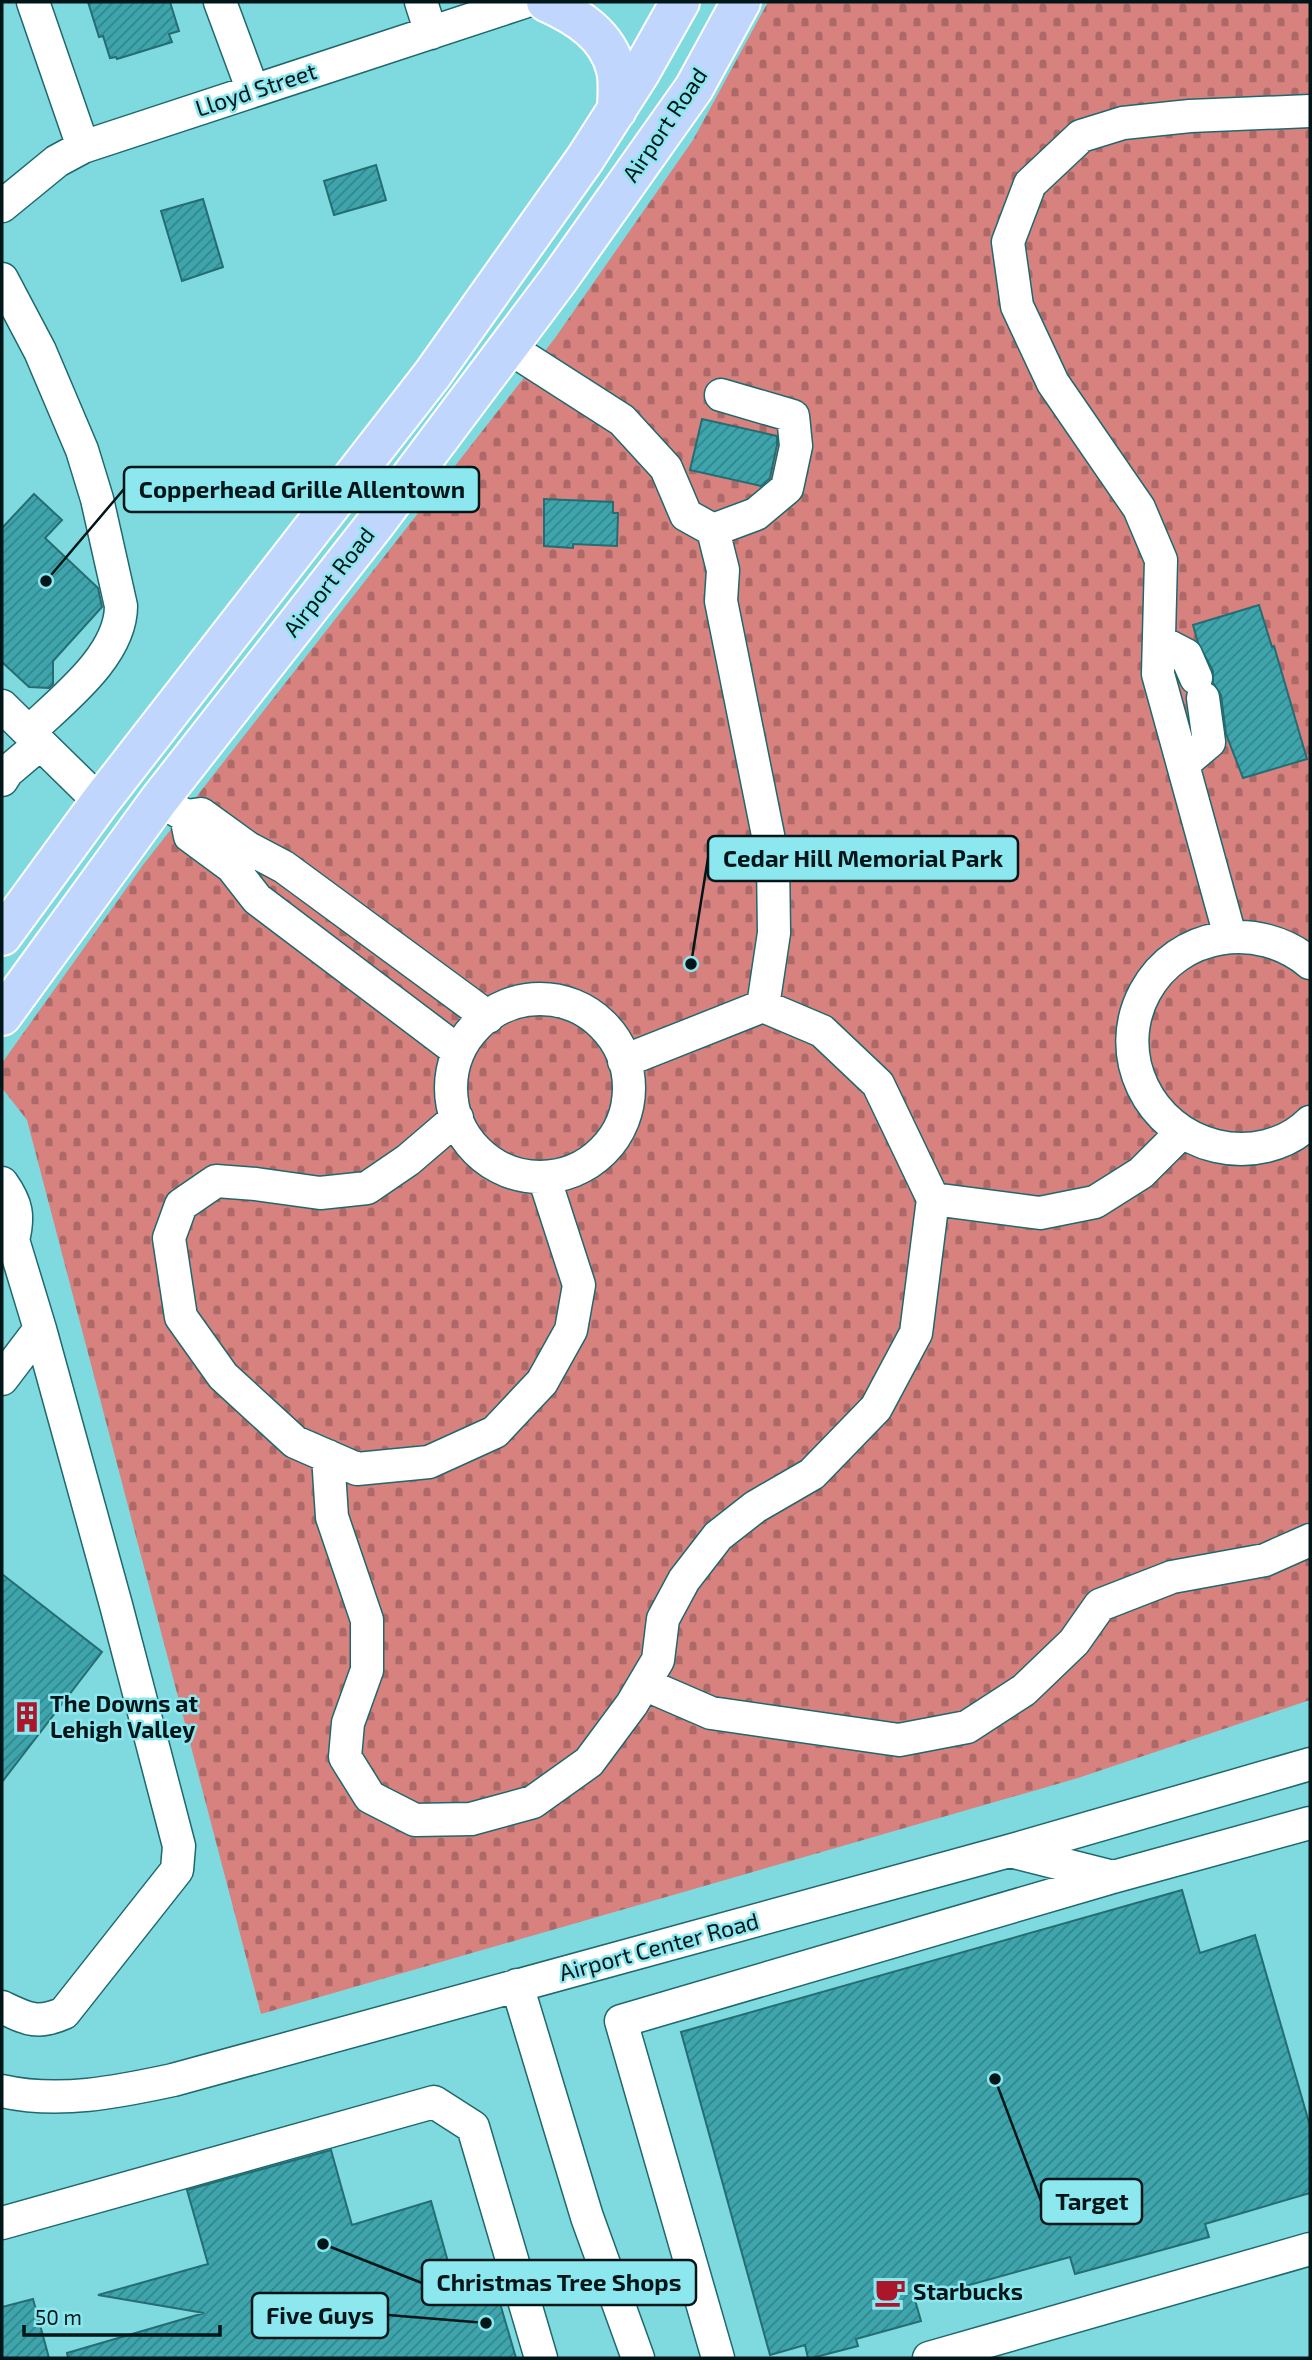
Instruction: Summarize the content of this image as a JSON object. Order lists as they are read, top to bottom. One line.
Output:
{"streets":{"main road":["Airport Road"],"street":["Lloyd Street","Airport Center Road"]},"places":{"other":["Copperhead Grille Allentown","Cedar Hill Memorial Park","Target","Christmas Tree Shops","Five Guys"],"building":["The Downs at Lehigh Valley"],"cafe":["Starbucks"]},"scale_bar":"50 m"}
